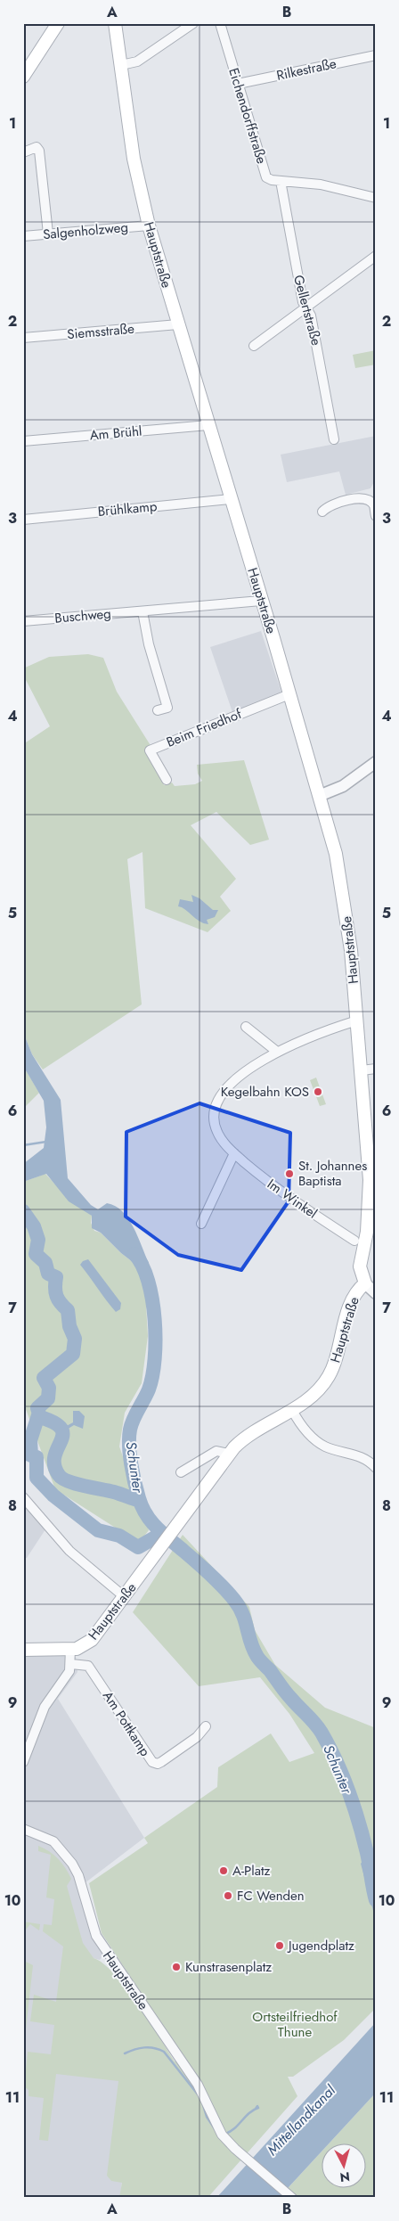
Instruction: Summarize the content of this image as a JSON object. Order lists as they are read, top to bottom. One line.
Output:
{"streets":{"main road":["Hauptstraße"],"street":["Rilkestraße","Eichendorffstraße","Salgenholzweg","Gellertstraße","Siemsstraße","Am Brühl","Brühlkamp","Buschweg","Beim Friedhof","Im Winkel","Am Pottkamp"]},"crossings":[["Rilkestraße","Eichendorffstraße"],["Eichendorffstraße","Gellertstraße"],["Salgenholzweg","Hauptstraße"],["Hauptstraße","Siemsstraße"],["Hauptstraße","Am Brühl"],["Hauptstraße","Brühlkamp"],["Hauptstraße","Buschweg"],["Hauptstraße","Beim Friedhof"],["Hauptstraße","Im Winkel"]],"water":["Schunter","Mittellandkanal"],"parks":["Ortsteilfriedhof Thune"],"places":["Kegelbahn KOS","St. Johannes Baptista","A-Platz","FC Wenden","Jugendplatz","Kunstrasenplatz"],"north":"bottom","grid":{"columns":["A","B"],"rows":["1","2","3","4","5","6","7","8","9","10","11"]}}
